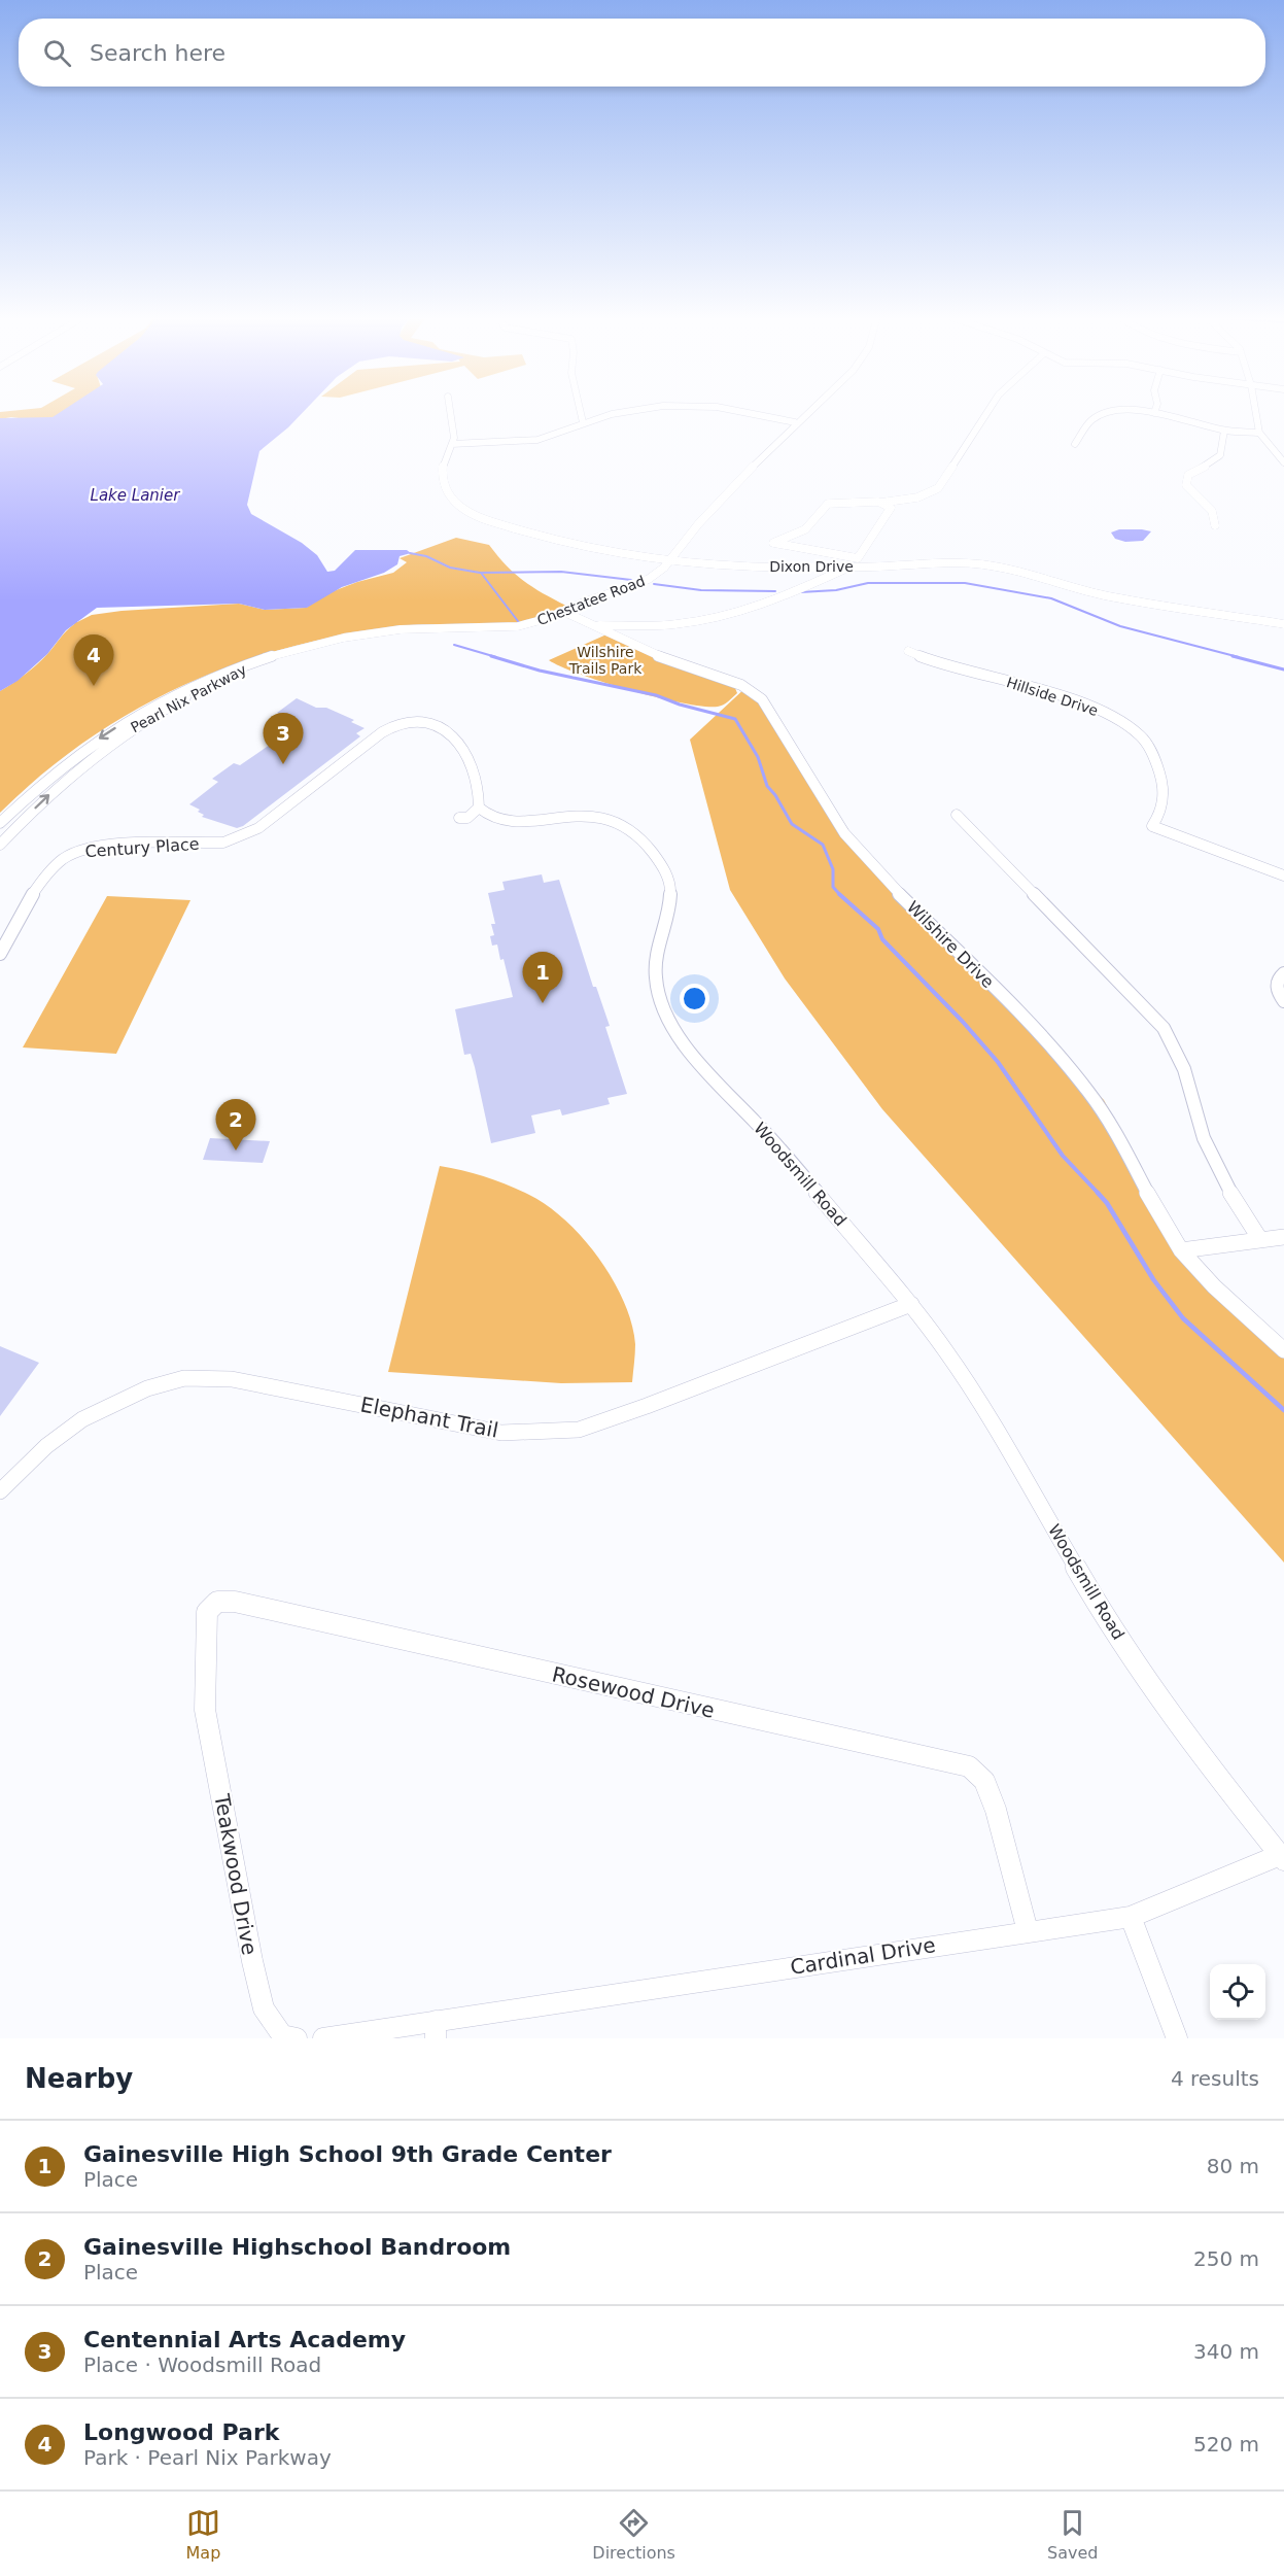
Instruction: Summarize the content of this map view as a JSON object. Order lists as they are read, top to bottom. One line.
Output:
{"streets":{"street":["Dixon Drive","Chestatee Road","Hillside Drive","Pearl Nix Parkway","Century Place","Wilshire Drive","Woodsmill Road","Elephant Trail","Rosewood Drive","Teakwood Drive","Cardinal Drive"]},"crossings":[["Dixon Drive","Chestatee Road"],["Chestatee Road","Pearl Nix Parkway"],["Chestatee Road","Wilshire Drive"],["Century Place","Woodsmill Road"],["Woodsmill Road","Elephant Trail"],["Woodsmill Road","Cardinal Drive"],["Rosewood Drive","Teakwood Drive"],["Rosewood Drive","Cardinal Drive"]],"water":["Lake Lanier"],"parks":["Wilshire Trails Park"],"page":{"search":"Search here","pins":["4","3","1","2"],"heading":["Nearby","4 results"],"list":[{"mark":"1","name":"Gainesville High School 9th Grade Center","note":"Place","value":"80 m"},{"mark":"2","name":"Gainesville Highschool Bandroom","note":"Place","value":"250 m"},{"mark":"3","name":"Centennial Arts Academy","note":"Place · Woodsmill Road","value":"340 m"},{"mark":"4","name":"Longwood Park","note":"Park · Pearl Nix Parkway","value":"520 m"}],"nav":["Map","Directions","Saved"]}}
